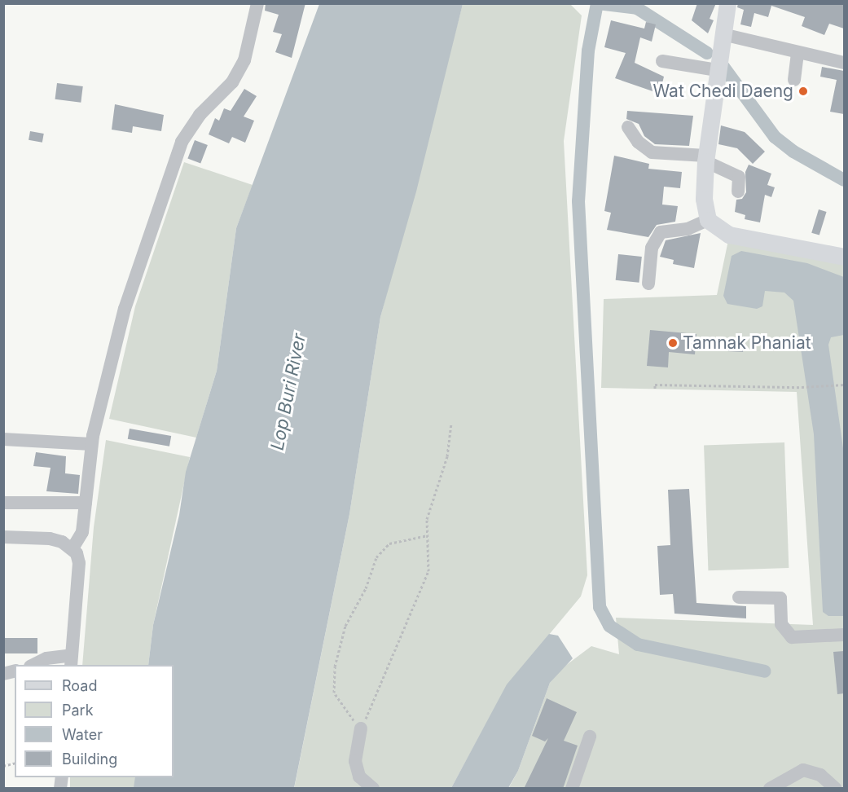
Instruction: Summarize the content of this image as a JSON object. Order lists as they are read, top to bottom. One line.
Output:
{"water":["Lop Buri River"],"places":["Wat Chedi Daeng","Tamnak Phaniat"],"legend":["Road","Park","Water","Building"]}
